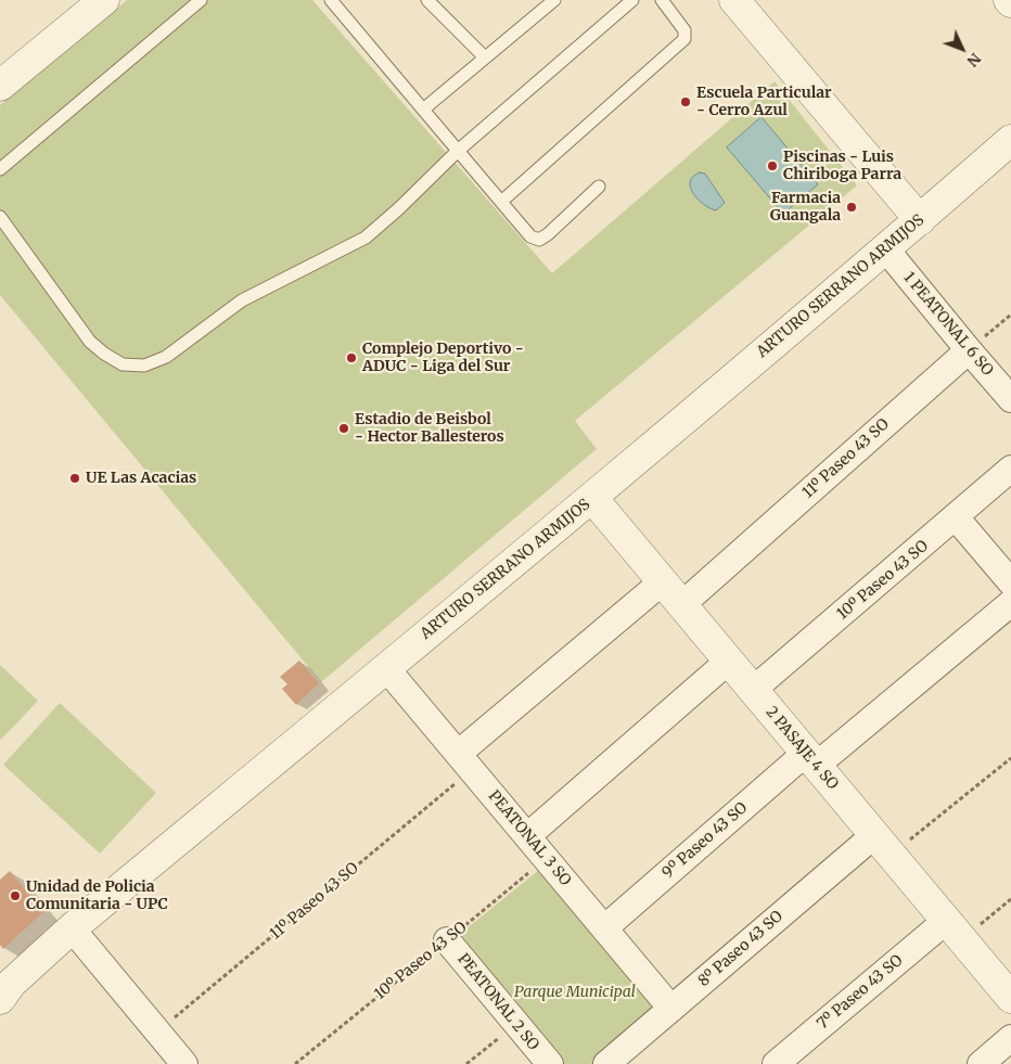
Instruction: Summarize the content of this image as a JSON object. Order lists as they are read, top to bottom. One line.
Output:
{"streets":{"street":["ARTURO SERRANO ARMIJOS","1 PEATONAL 6 SO","11º Paseo 43 SO","10º Paseo 43 SO","2 PASAJE 4 SO","PEATONAL 3 SO","9º Paseo 43 SO","8º Paseo 43 SO","7º Paseo 43 SO","PEATONAL 2 SO"]},"crossings":[["ARTURO SERRANO ARMIJOS","1 PEATONAL 6 SO"],["ARTURO SERRANO ARMIJOS","2 PASAJE 4 SO"],["ARTURO SERRANO ARMIJOS","PEATONAL 3 SO"],["1 PEATONAL 6 SO","11º Paseo 43 SO"],["11º Paseo 43 SO","2 PASAJE 4 SO"],["11º Paseo 43 SO","PEATONAL 3 SO"],["10º Paseo 43 SO","2 PASAJE 4 SO"],["10º Paseo 43 SO","PEATONAL 3 SO"],["10º Paseo 43 SO","PEATONAL 2 SO"],["2 PASAJE 4 SO","9º Paseo 43 SO"],["2 PASAJE 4 SO","8º Paseo 43 SO"],["2 PASAJE 4 SO","7º Paseo 43 SO"],["PEATONAL 3 SO","9º Paseo 43 SO"],["PEATONAL 3 SO","8º Paseo 43 SO"]],"parks":["Parque Municipal"],"places":["Escuela Particular - Cerro Azul","Piscinas - Luis Chiriboga Parra","Farmacia Guangala","Complejo Deportivo - ADUC - Liga del Sur","Estadio de Beisbol - Hector Ballesteros","UE Las Acacias","Unidad de Policia Comunitaria - UPC"],"north":"bottom right"}
